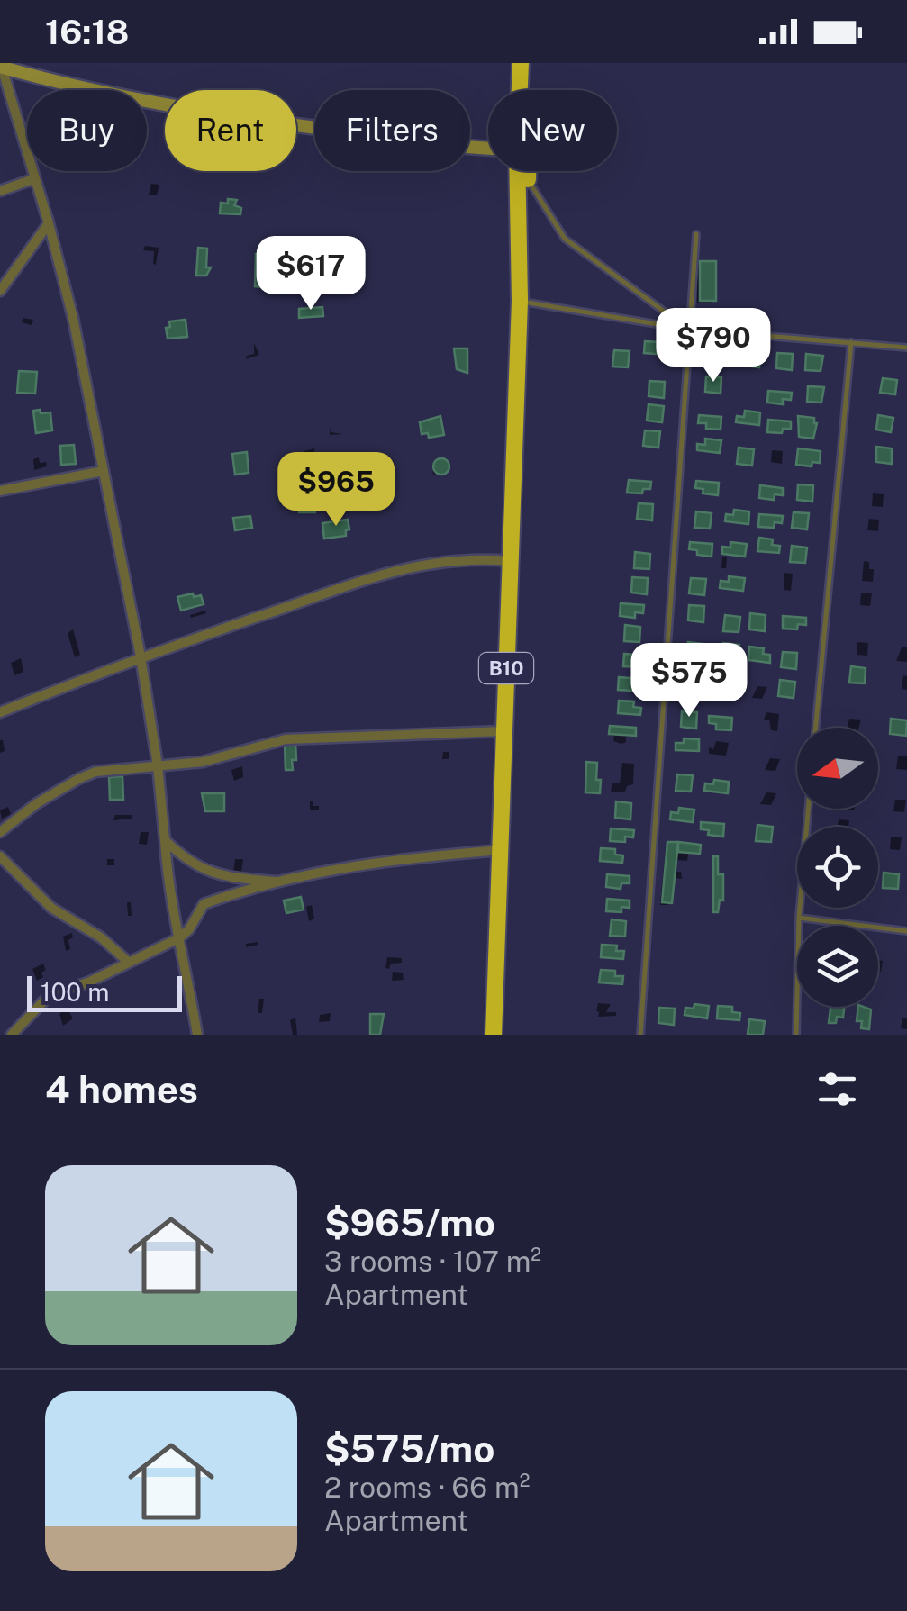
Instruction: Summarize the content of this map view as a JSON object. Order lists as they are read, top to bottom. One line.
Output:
{"streets":{"highway":["B10"]},"scale_bar":"100 m","north":"left","page":{"status":"16:18","chip":["Buy","Rent","Filters","New"],"price":["$617","$790","$965","$575"],"scale":"100 m","heading":"4 homes","list":[{"name":"$965/mo","note":"3 rooms · 107 m² · Apartment"},{"name":"$575/mo","note":"2 rooms · 66 m² · Apartment"}]}}
